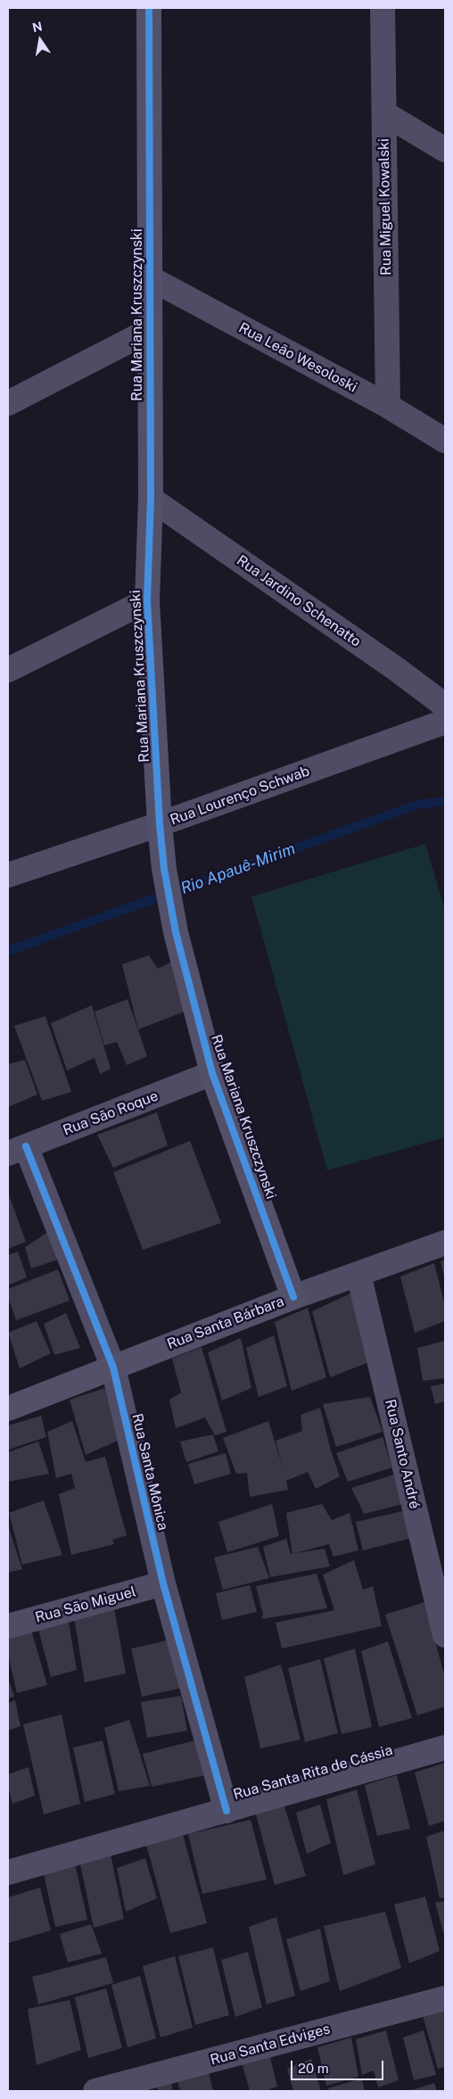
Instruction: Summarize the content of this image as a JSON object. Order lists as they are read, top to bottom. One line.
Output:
{"streets":{"street":["Rua Miguel Kowalski","Rua Mariana Kruszczynski","Rua Leão Wesoloski","Rua Jardino Schenatto","Rua Lourenço Schwab","Rua São Roque","Rua Santa Bárbara","Rua Santo André","Rua Santa Mônica","Rua São Miguel","Rua Santa Rita de Cássia","Rua Santa Edviges"]},"crossings":[["Rua Miguel Kowalski","Rua Leão Wesoloski"],["Rua Mariana Kruszczynski","Rua Leão Wesoloski"],["Rua Mariana Kruszczynski","Rua Jardino Schenatto"],["Rua Mariana Kruszczynski","Rua Lourenço Schwab"],["Rua Mariana Kruszczynski","Rua São Roque"],["Rua Mariana Kruszczynski","Rua Santa Bárbara"],["Rua São Roque","Rua Santa Mônica"],["Rua Santa Bárbara","Rua Santo André"],["Rua Santa Bárbara","Rua Santa Mônica"],["Rua Santa Mônica","Rua São Miguel"],["Rua Santa Mônica","Rua Santa Rita de Cássia"]],"water":["Rio Apauê-Mirim"],"scale_bar":"20 m","north":"top"}
